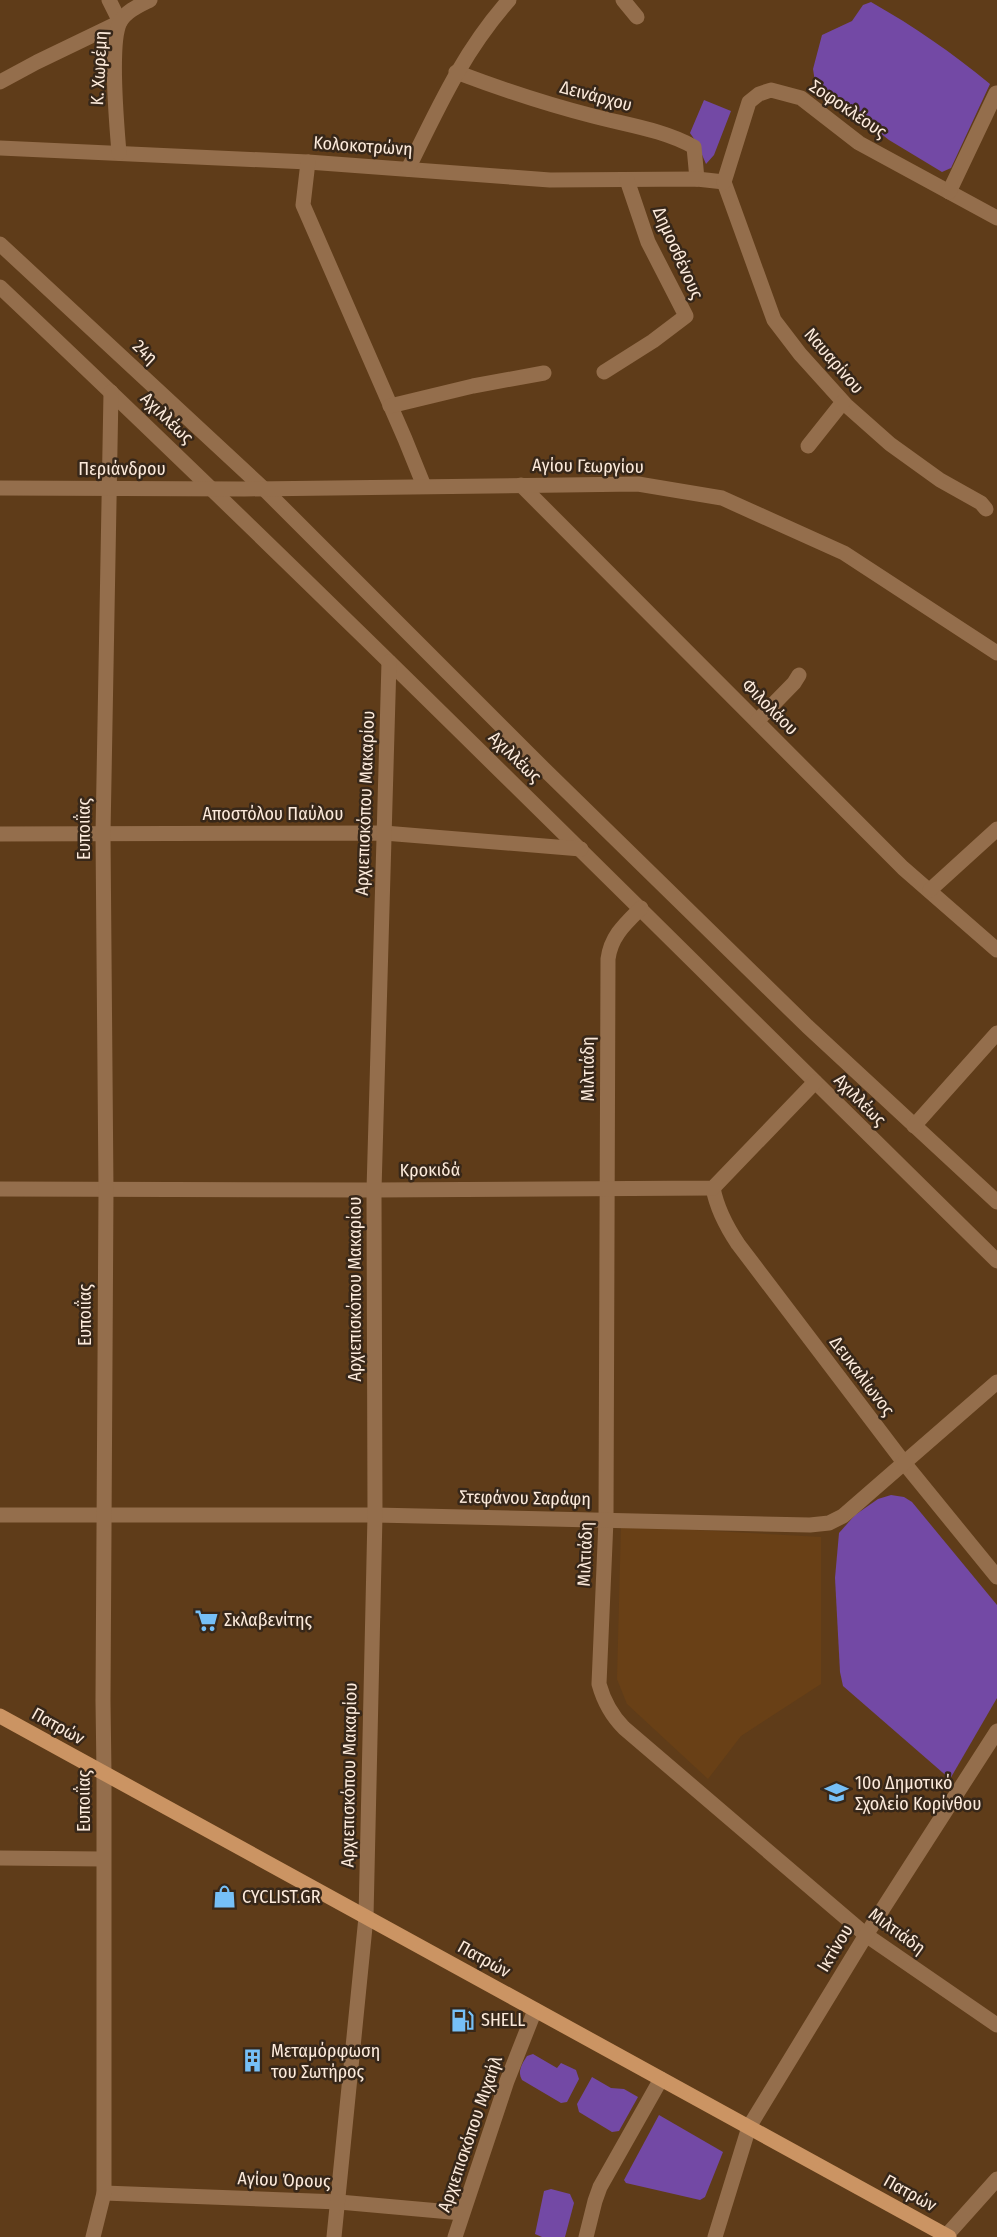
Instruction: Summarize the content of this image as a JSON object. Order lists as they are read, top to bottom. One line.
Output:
{"streets":{"main road":["Πατρών"],"street":["Κ. Χωρέμη","Δεινάρχου","Σοφοκλέους","Κολοκοτρώνη","Δημοσθένους","24η","Ναυαρίνου","Αχιλλέως","Αγίου Γεωργίου","Περιάνδρου","Φιλολάου","Αρχιεπισκόπου Μακαρίου","Αποστόλου Παύλου","Ευποιΐας","Μιλτιάδη","Κροκιδά","Δευκαλίωνος","Στεφάνου Σαράφη","Ικτίνου","Αρχιεπισκόπου Μιχαήλ","Αγίου Όρους"]},"crossings":[["Κ. Χωρέμη","Κολοκοτρώνη"],["Δεινάρχου","Κολοκοτρώνη"],["Σοφοκλέους","Κολοκοτρώνη"],["Σοφοκλέους","Ναυαρίνου"],["Κολοκοτρώνη","Δημοσθένους"],["Κολοκοτρώνη","Ναυαρίνου"],["24η","Αχιλλέως"],["24η","Αγίου Γεωργίου"],["Αχιλλέως","Αγίου Γεωργίου"],["Αχιλλέως","Περιάνδρου"],["Αχιλλέως","Αρχιεπισκόπου Μακαρίου"],["Αχιλλέως","Αποστόλου Παύλου"],["Αχιλλέως","Ευποιΐας"],["Αχιλλέως","Μιλτιάδη"],["Αγίου Γεωργίου","Περιάνδρου"],["Αγίου Γεωργίου","Φιλολάου"],["Περιάνδρου","Ευποιΐας"],["Αρχιεπισκόπου Μακαρίου","Αποστόλου Παύλου"],["Αρχιεπισκόπου Μακαρίου","Κροκιδά"],["Αρχιεπισκόπου Μακαρίου","Στεφάνου Σαράφη"],["Αρχιεπισκόπου Μακαρίου","Πατρών"],["Αρχιεπισκόπου Μακαρίου","Αγίου Όρους"],["Αποστόλου Παύλου","Ευποιΐας"],["Ευποιΐας","Κροκιδά"],["Ευποιΐας","Στεφάνου Σαράφη"],["Ευποιΐας","Πατρών"],["Ευποιΐας","Αγίου Όρους"],["Μιλτιάδη","Κροκιδά"],["Μιλτιάδη","Στεφάνου Σαράφη"],["Μιλτιάδη","Ικτίνου"],["Κροκιδά","Δευκαλίωνος"],["Δευκαλίωνος","Στεφάνου Σαράφη"],["Πατρών","Ικτίνου"],["Πατρών","Αρχιεπισκόπου Μιχαήλ"],["Αρχιεπισκόπου Μιχαήλ","Αγίου Όρους"]],"places":{"supermarket":["Σκλαβενίτης"],"school or university":["10ο Δημοτικό Σχολείο Κορίνθου"],"shop":["CYCLIST.GR"],"fuel station":["SHELL"],"building":["Μεταμόρφωση του Σωτήρος"]}}
